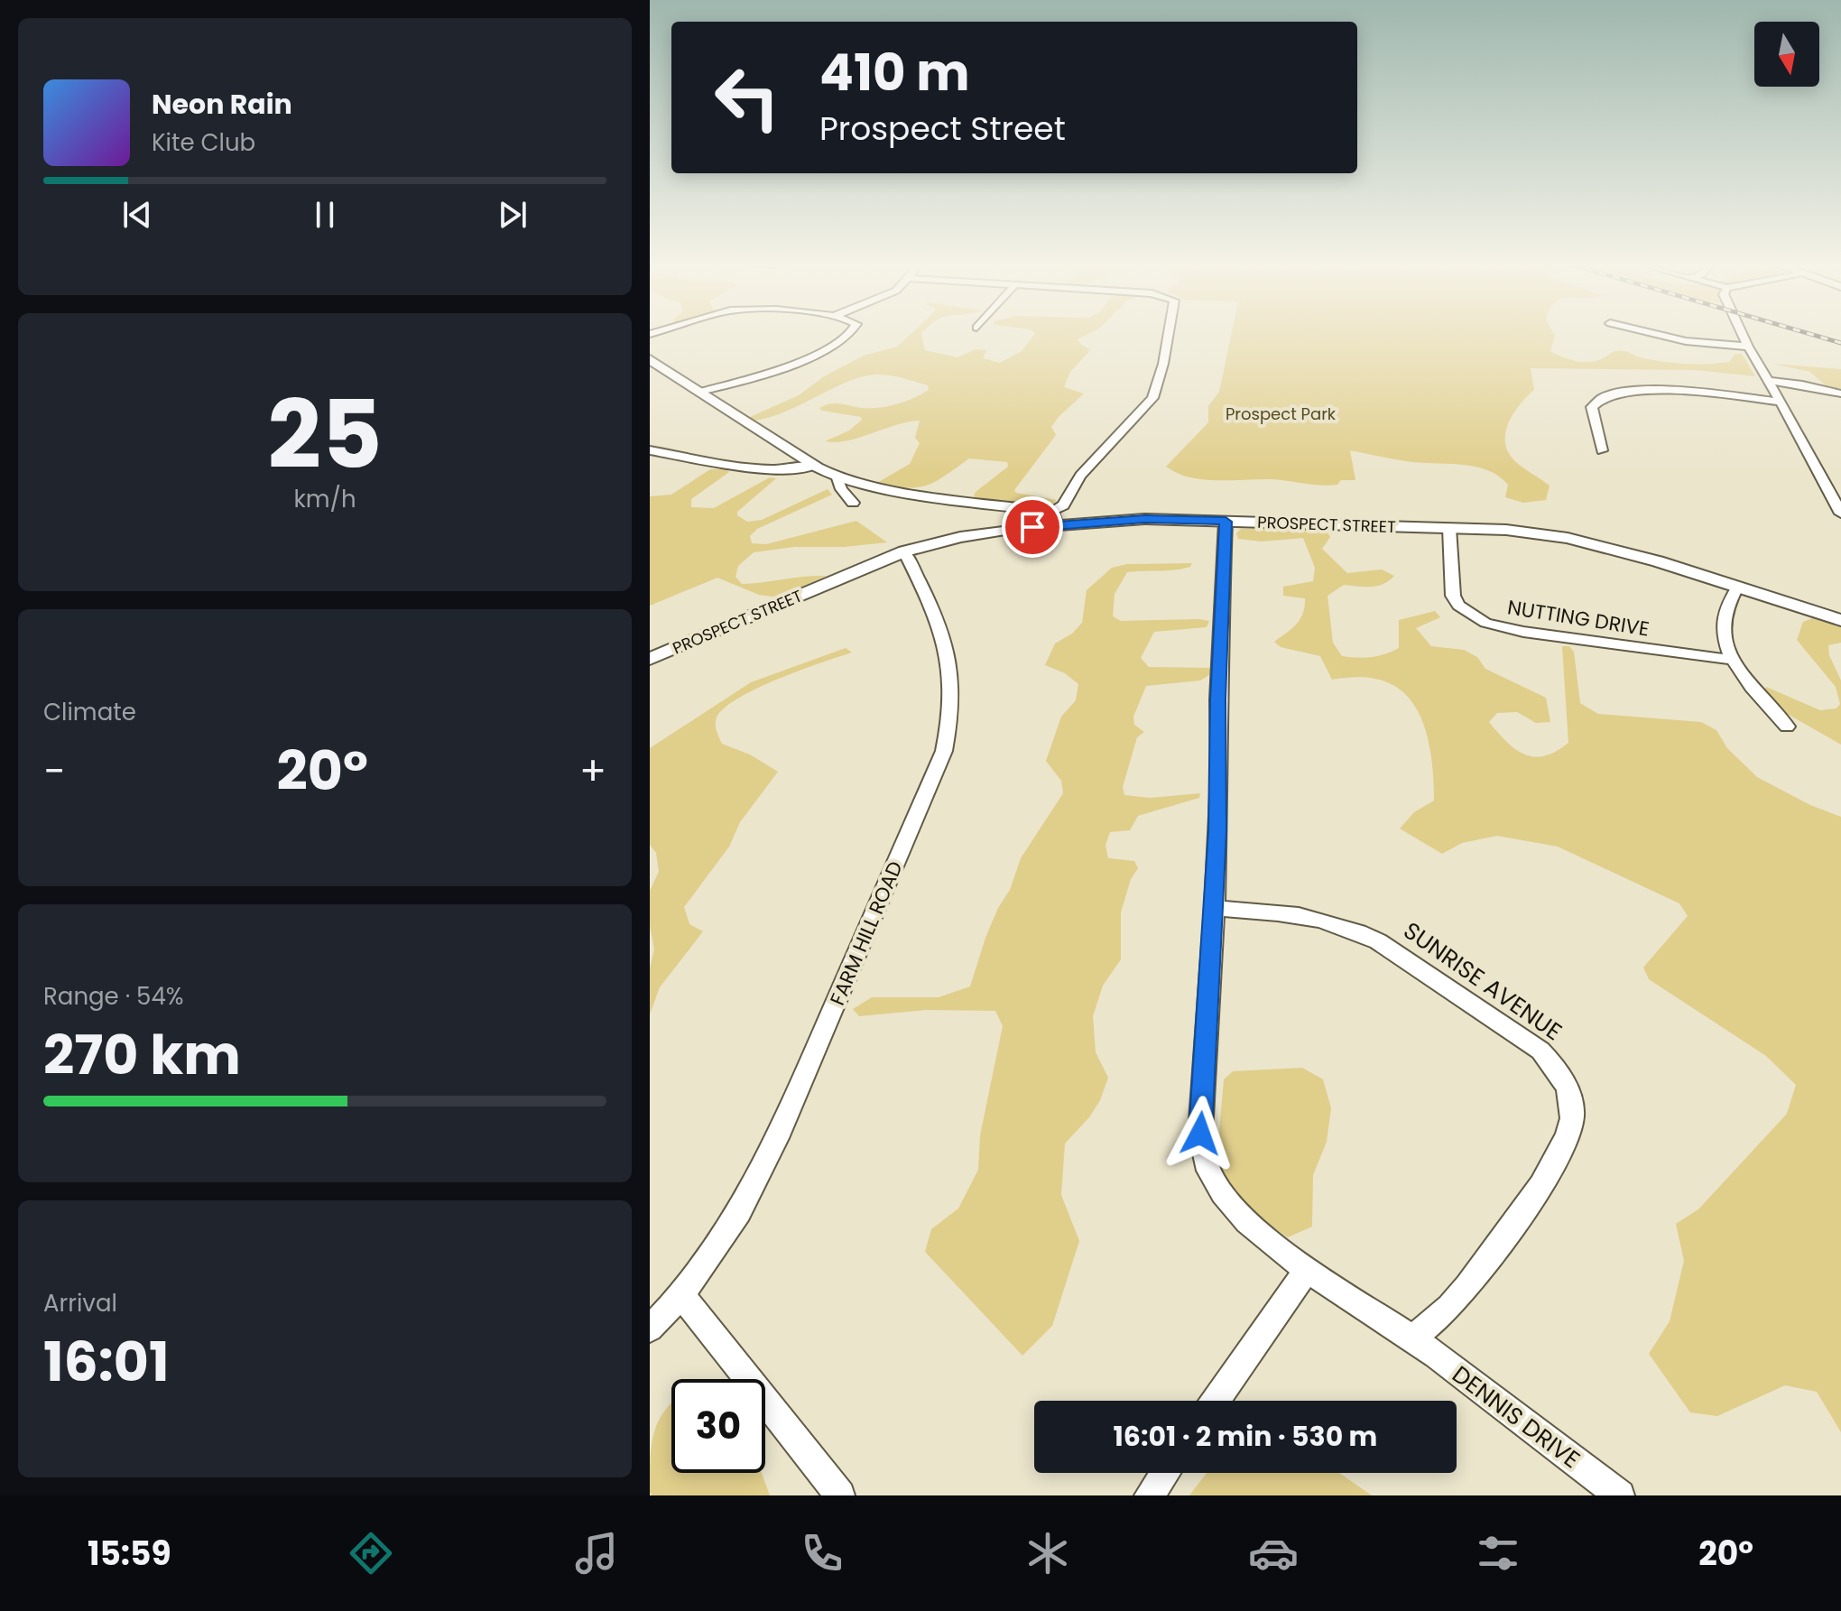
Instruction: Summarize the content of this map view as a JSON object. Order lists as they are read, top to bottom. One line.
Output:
{"streets":{"main road":["PROSPECT STREET"],"street":["NUTTING DRIVE","FARM HILL ROAD","SUNRISE AVENUE","DENNIS DRIVE"]},"crossings":[["PROSPECT STREET","NUTTING DRIVE"],["PROSPECT STREET","FARM HILL ROAD"],["SUNRISE AVENUE","DENNIS DRIVE"]],"parks":["Prospect Park"],"north":"bottom","page":{"turn":["410 m","Prospect Street"],"song":["Neon Rain","Kite Club"],"tile":[["25","km/h"],"Climate",["Range · 54%","270 km"],["Arrival","16:01"]],"heat":["−","20°","+"],"limit":"30","trip":"16:01 · 2 min · 530 m","tabs":["15:59","20°"]}}
